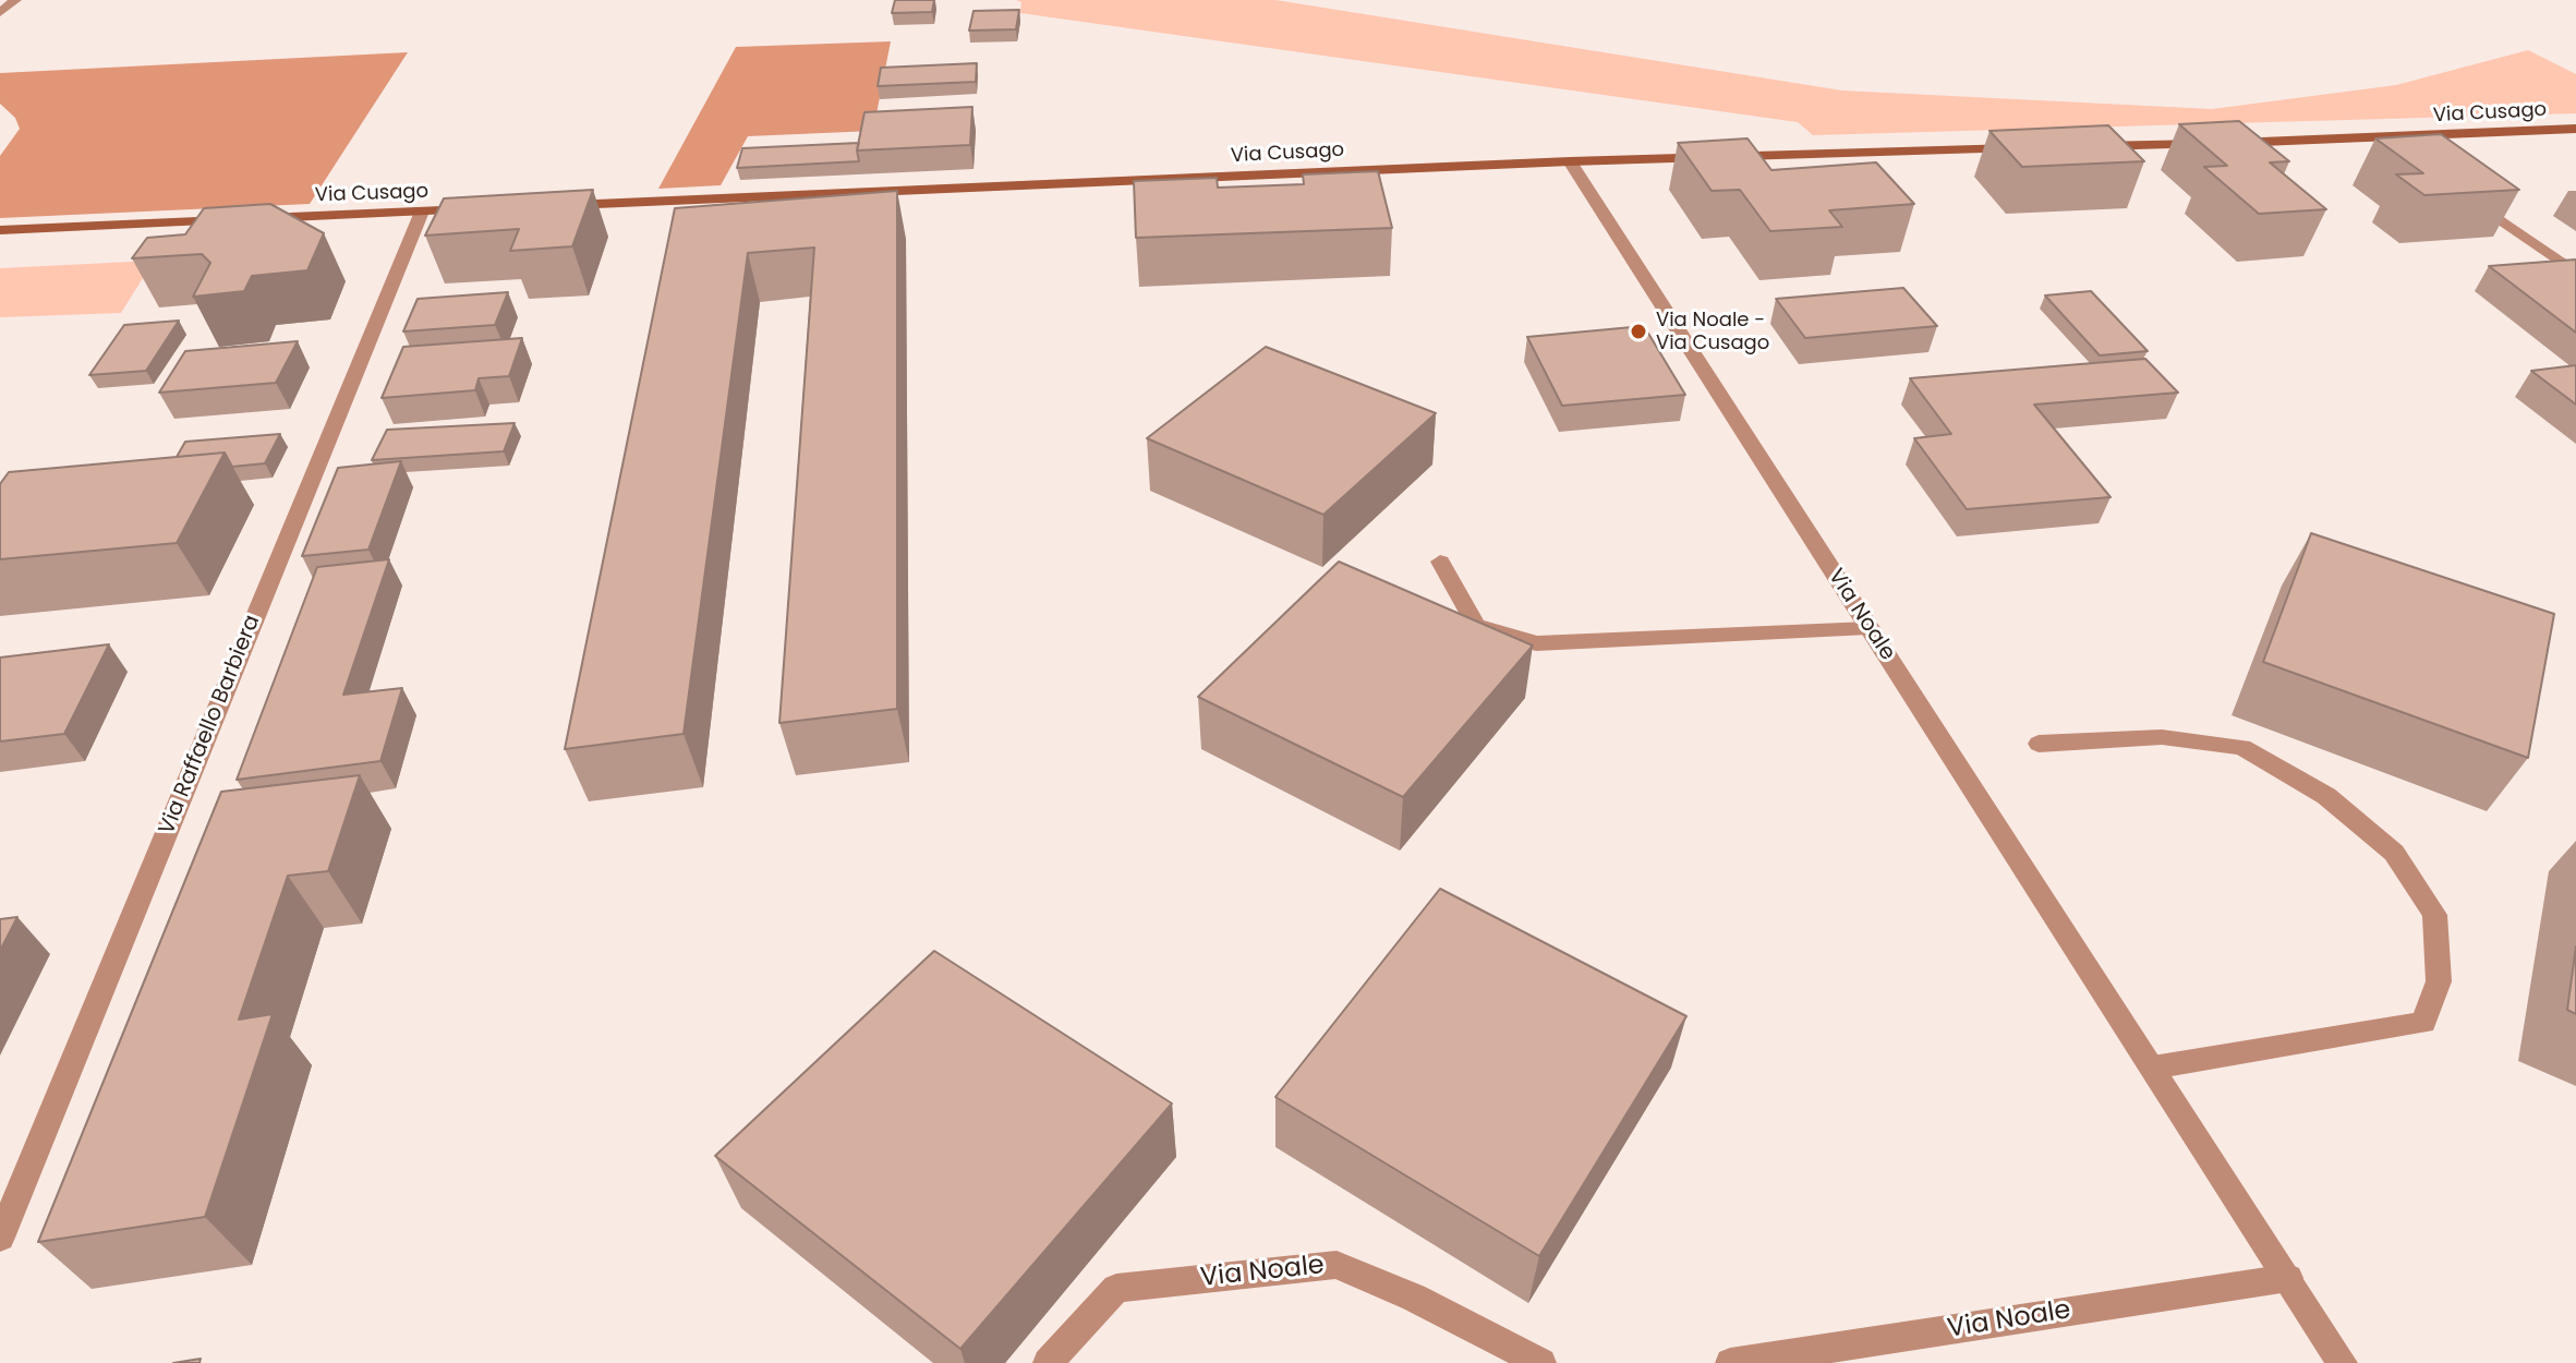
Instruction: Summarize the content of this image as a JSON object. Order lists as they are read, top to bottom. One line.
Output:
{"streets":{"street":["Via Cusago","Via Noale","Via Raffaello Barbiera"]},"crossings":[["Via Cusago","Via Noale"],["Via Cusago","Via Raffaello Barbiera"]],"places":["Via Noale - Via Cusago"]}
